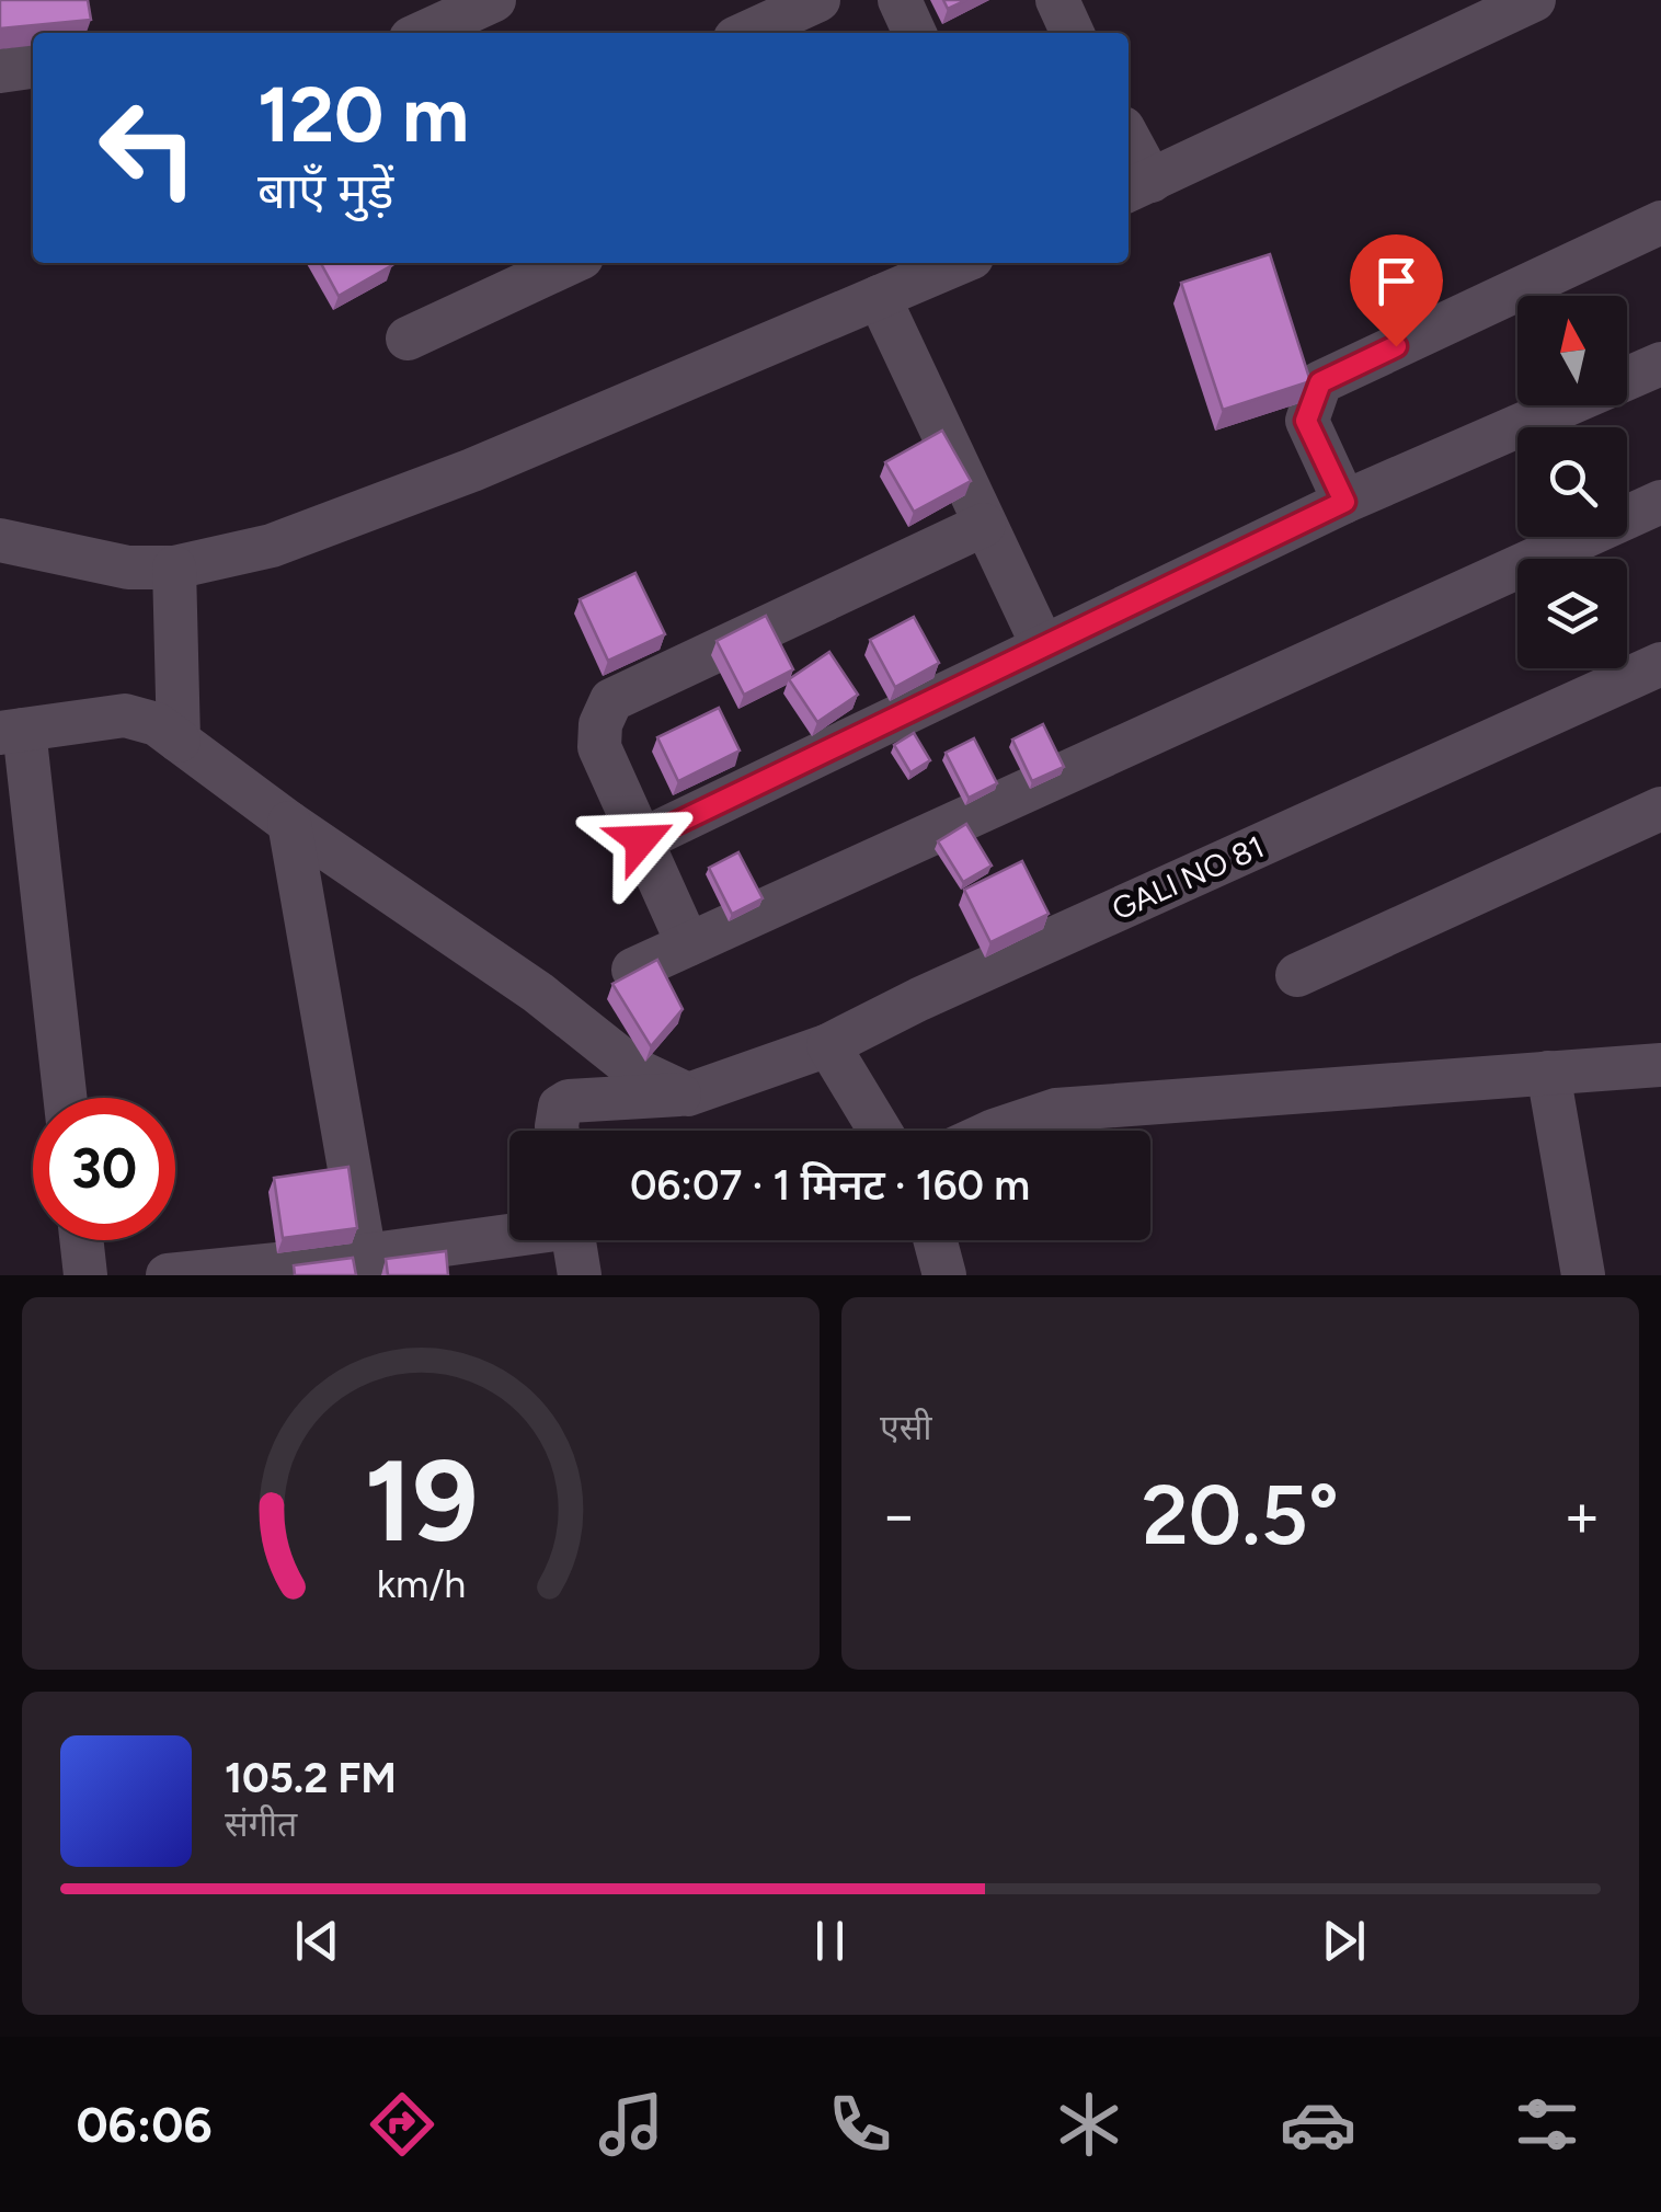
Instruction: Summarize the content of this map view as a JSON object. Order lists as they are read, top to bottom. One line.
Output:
{"streets":{"street":["GALI NO 81"]},"north":"top","page":{"turn":["120 m","बाएँ मुड़ें"],"limit":"30","trip":"06:07 · 1 मिनट · 160 m","tile":"एसी","heat":["−","20.5°","+"],"song":["105.2 FM","संगीत"],"tabs":"06:06","gauge":["19","km/h"]}}
